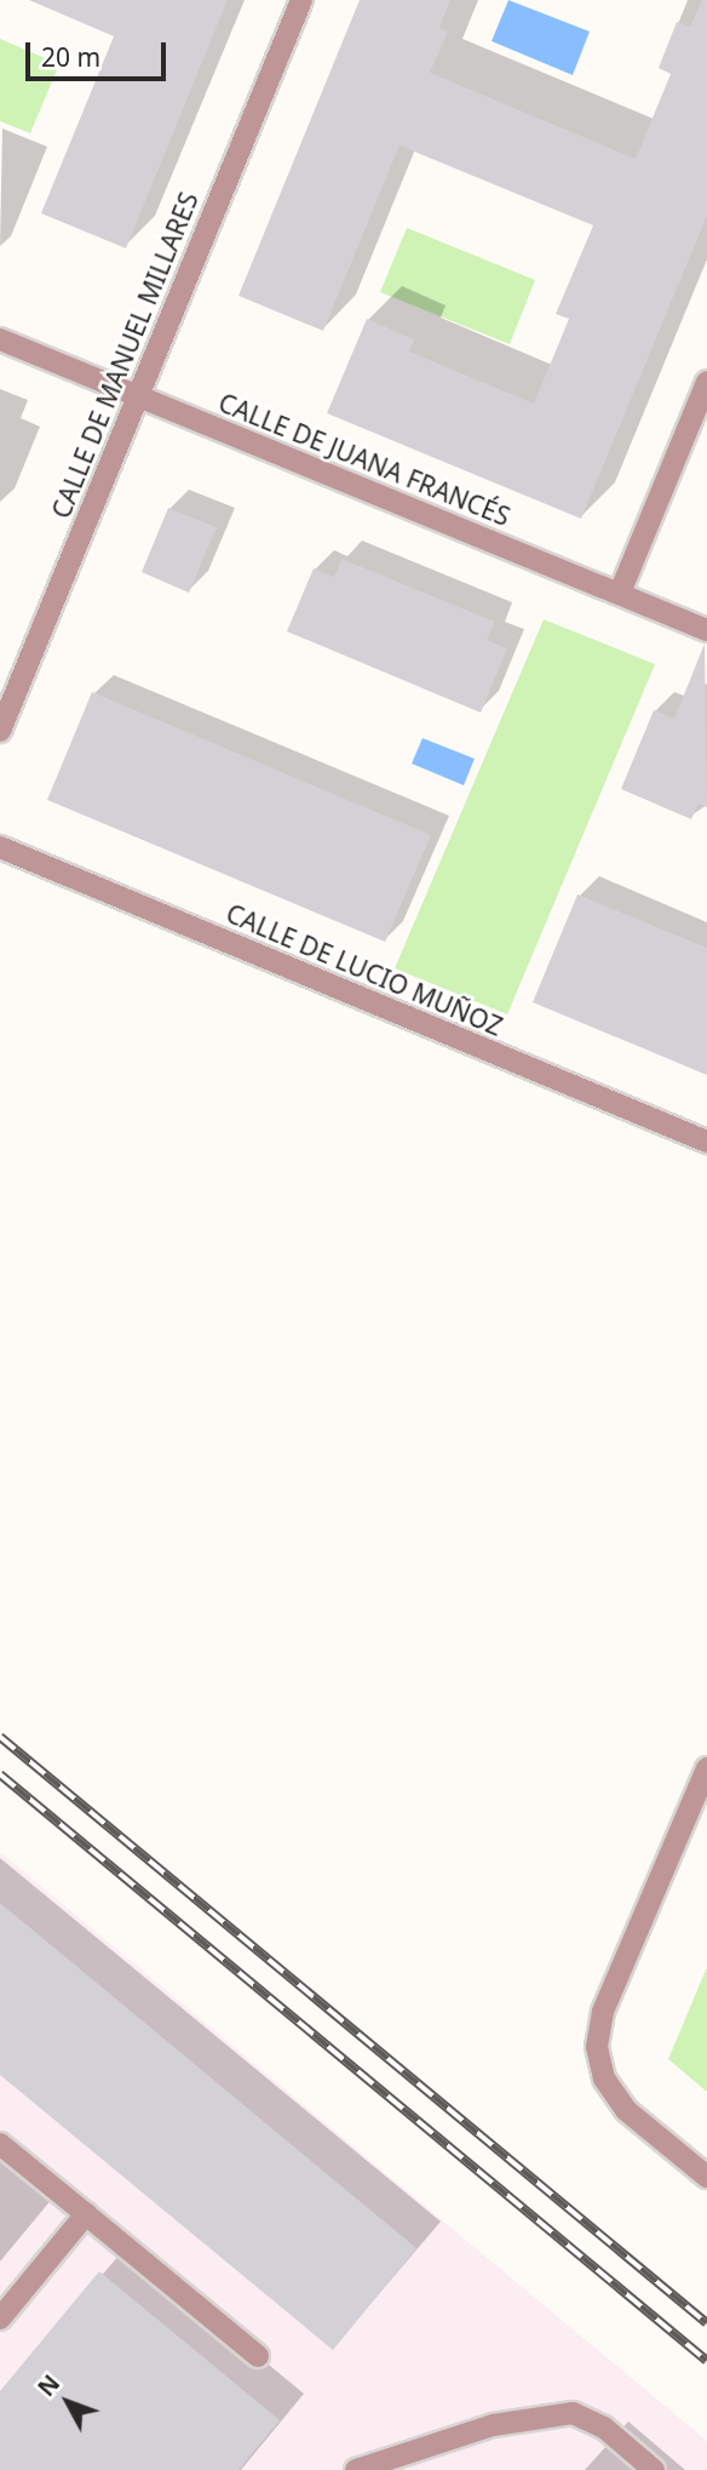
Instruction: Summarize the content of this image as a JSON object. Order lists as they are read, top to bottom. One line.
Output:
{"streets":{"street":["CALLE DE MANUEL MILLARES","CALLE DE JUANA FRANCÉS","CALLE DE LUCIO MUÑOZ"]},"crossings":[["CALLE DE MANUEL MILLARES","CALLE DE JUANA FRANCÉS"]],"scale_bar":"20 m","north":"top left"}
